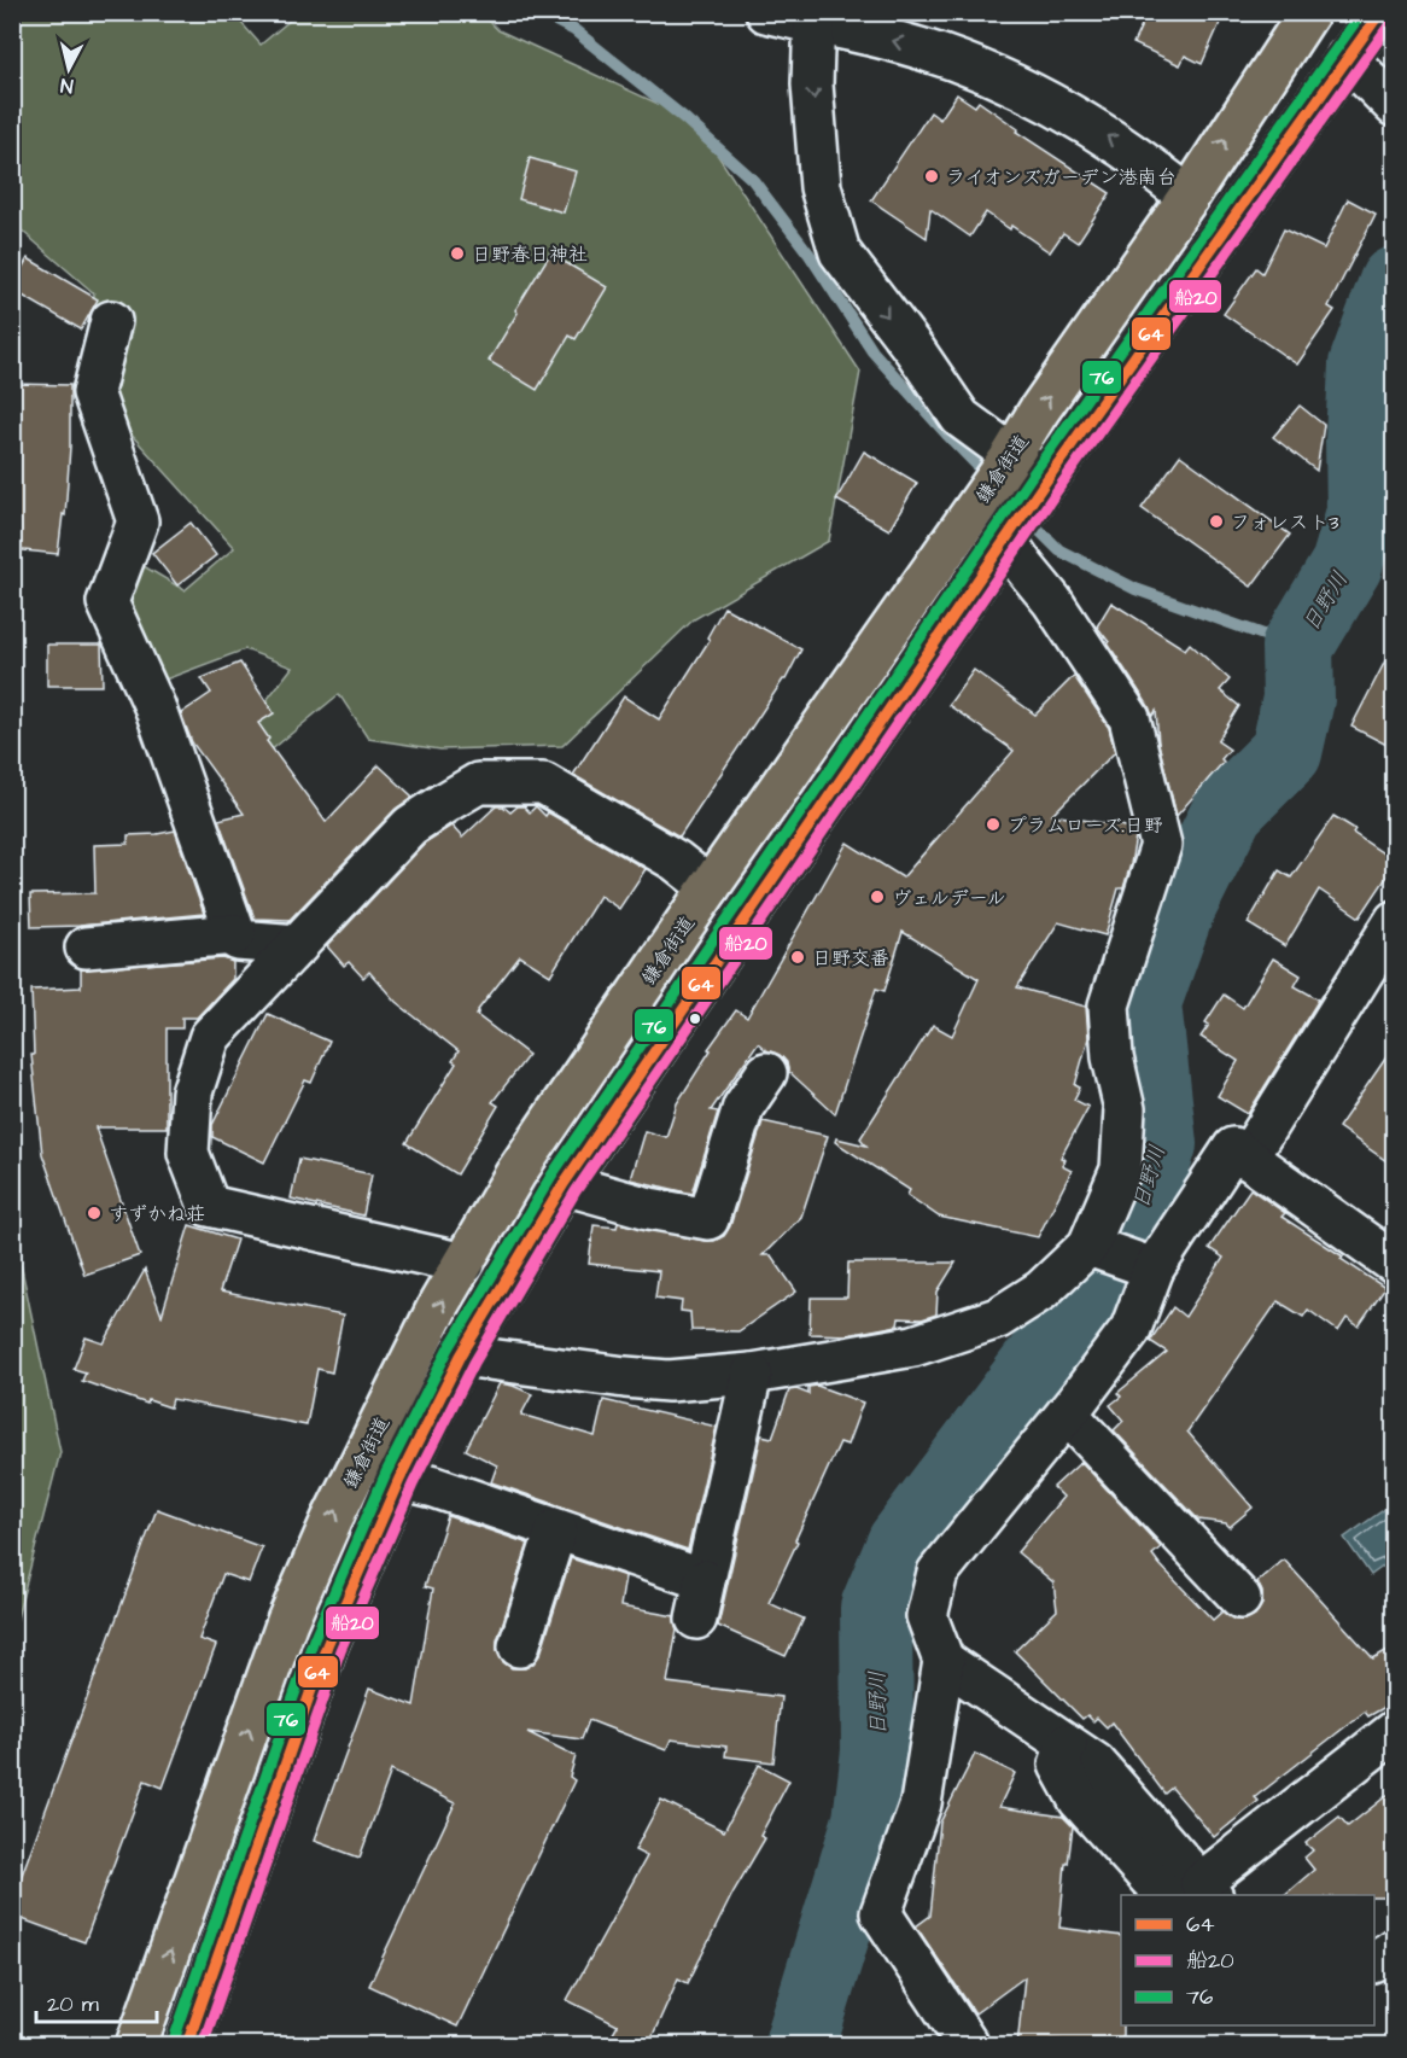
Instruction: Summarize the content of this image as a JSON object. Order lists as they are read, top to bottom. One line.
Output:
{"streets":{"main road":["鎌倉街道"]},"water":["日野川"],"places":["ライオンズガーデン港南台","日野春日神社","フォレスト3","プラムローズ.日野","ヴェルデール","日野交番","すずかね荘"],"lines":["transit line 64","transit line 76","transit line 船20"],"legend":["64","船20","76"],"scale_bar":"20 m","north":"bottom"}
